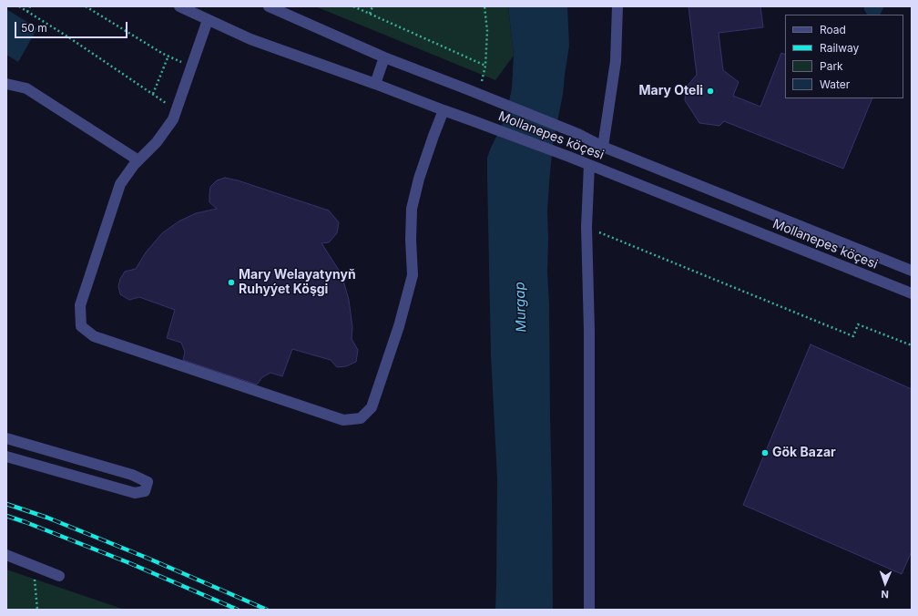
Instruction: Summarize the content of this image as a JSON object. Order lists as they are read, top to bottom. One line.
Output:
{"streets":{"street":["Mollanepes köçesi"]},"water":["Murgap"],"places":["Mary Oteli","Mary Welayatynyň Ruhyýet Köşgi","Gök Bazar"],"legend":["Road","Railway","Park","Water"],"scale_bar":"50 m","north":"bottom"}
